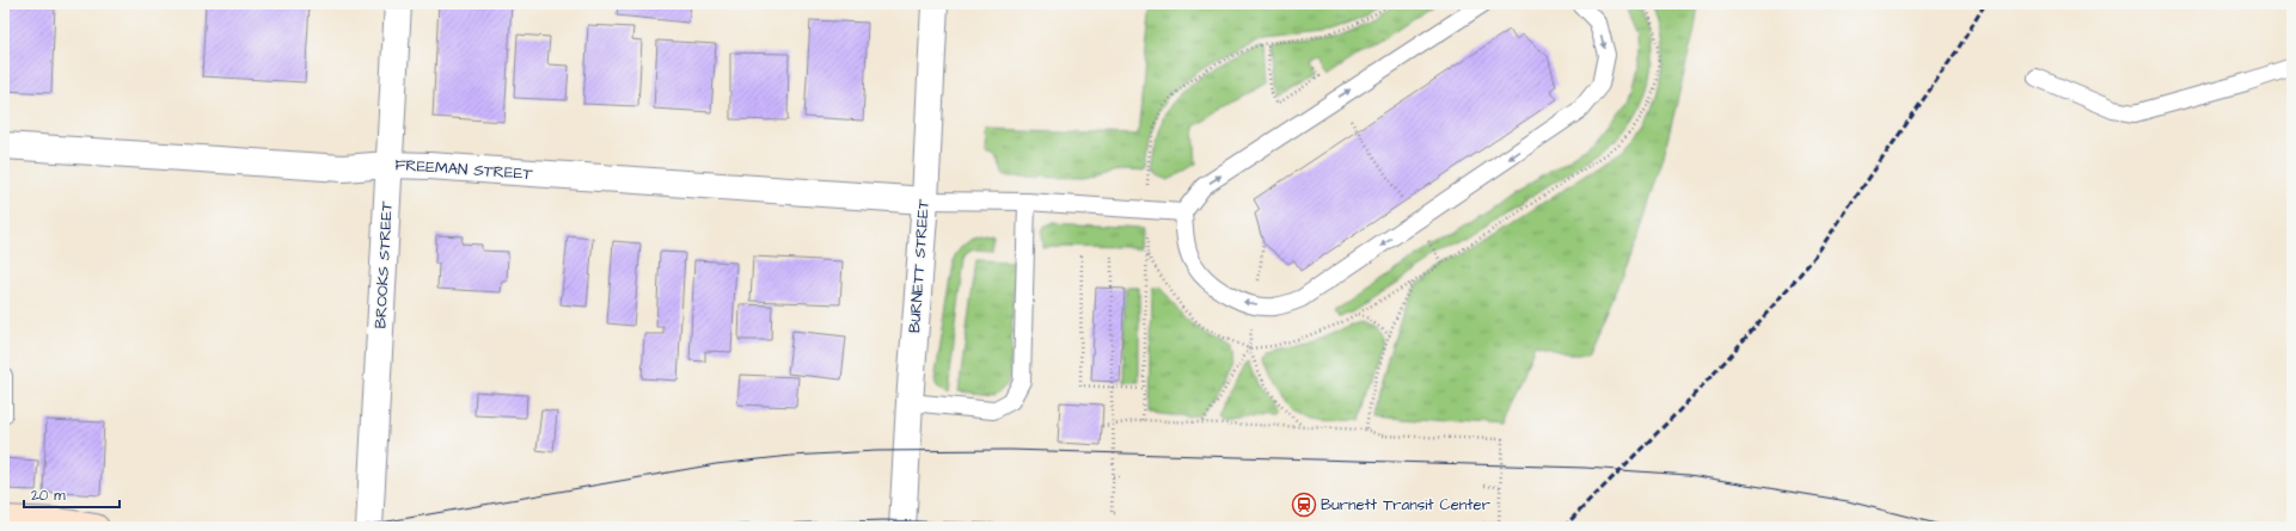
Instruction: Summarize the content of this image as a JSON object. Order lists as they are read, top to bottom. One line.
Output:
{"streets":{"street":["FREEMAN STREET","BROOKS STREET","BURNETT STREET"]},"crossings":[["FREEMAN STREET","BROOKS STREET"],["FREEMAN STREET","BURNETT STREET"]],"places":{"station":["Burnett Transit Center"]},"scale_bar":"20 m"}
